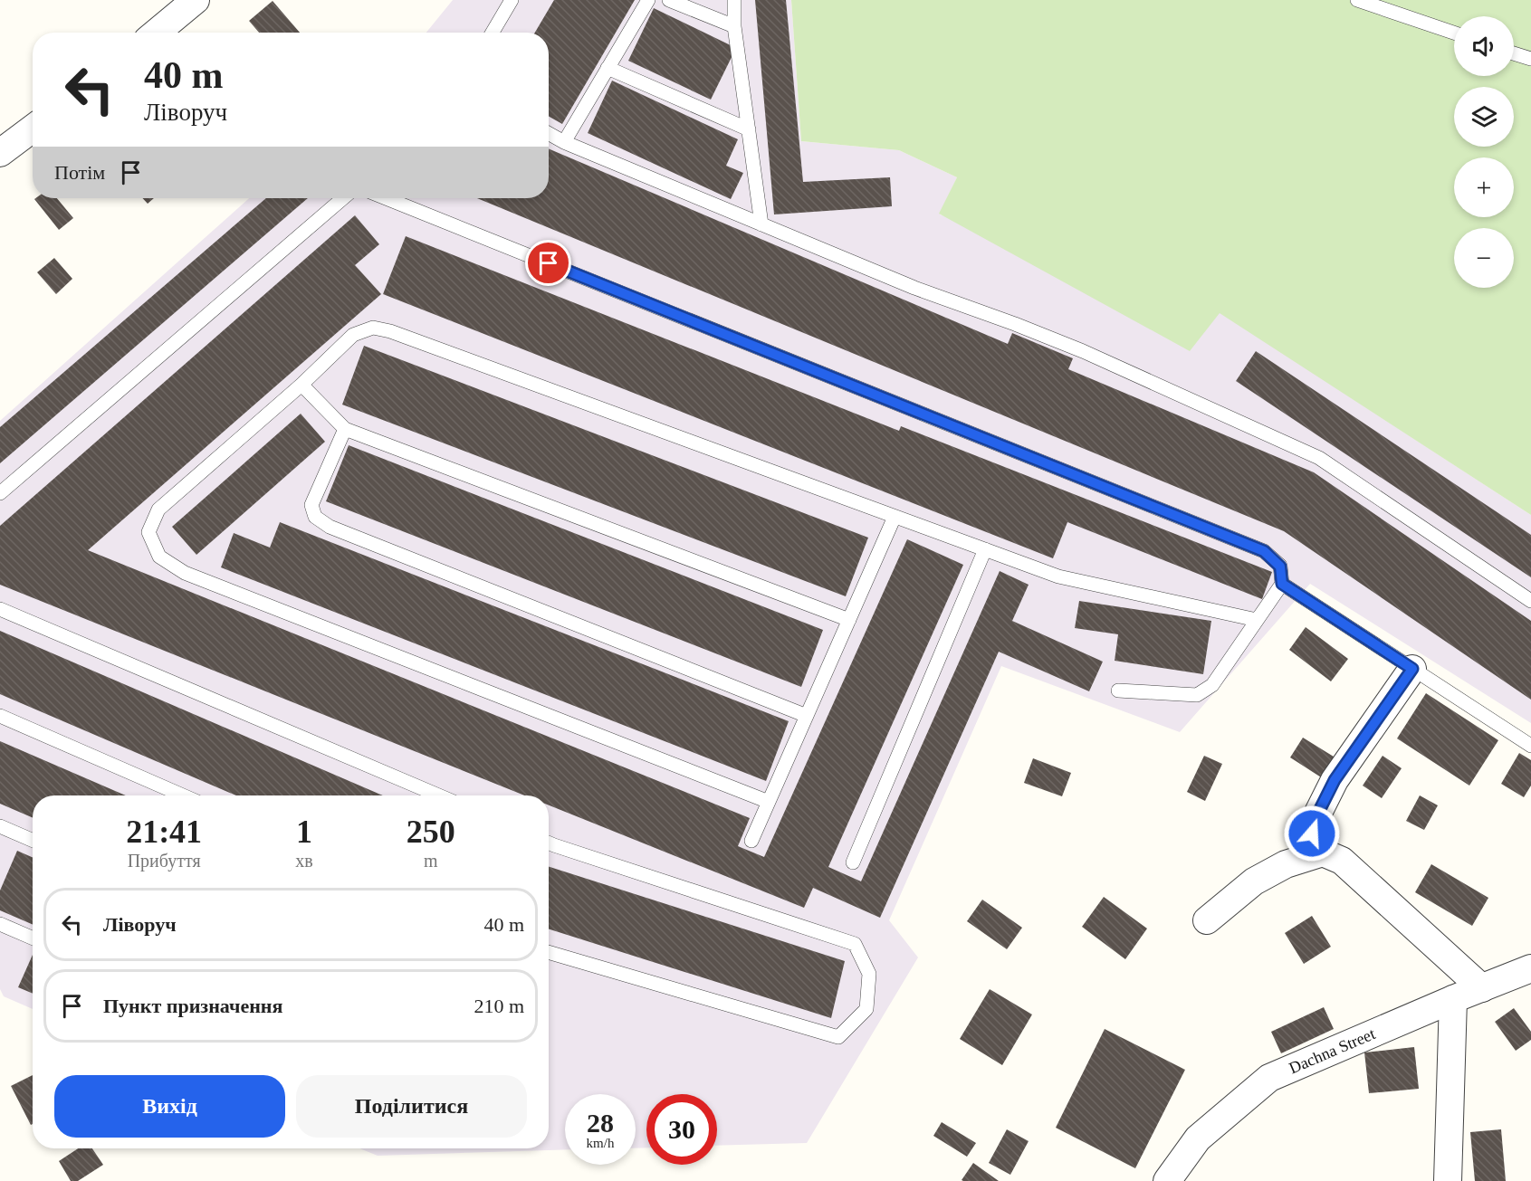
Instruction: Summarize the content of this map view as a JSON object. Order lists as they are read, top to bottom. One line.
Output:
{"streets":{"street":["Dachna Street"]},"page":{"map_buttons":["+","−"],"turn":["40 m","Ліворуч"],"then":"Потім","eta":["21:41","Прибуття","1","хв","250","m"],"list":[{"name":"Ліворуч","value":"40 m"},{"name":"Пункт призначення","value":"210 m"}],"buttons":["Вихід","Поділитися"],"speed":"28 km/h","limit":"30"}}
